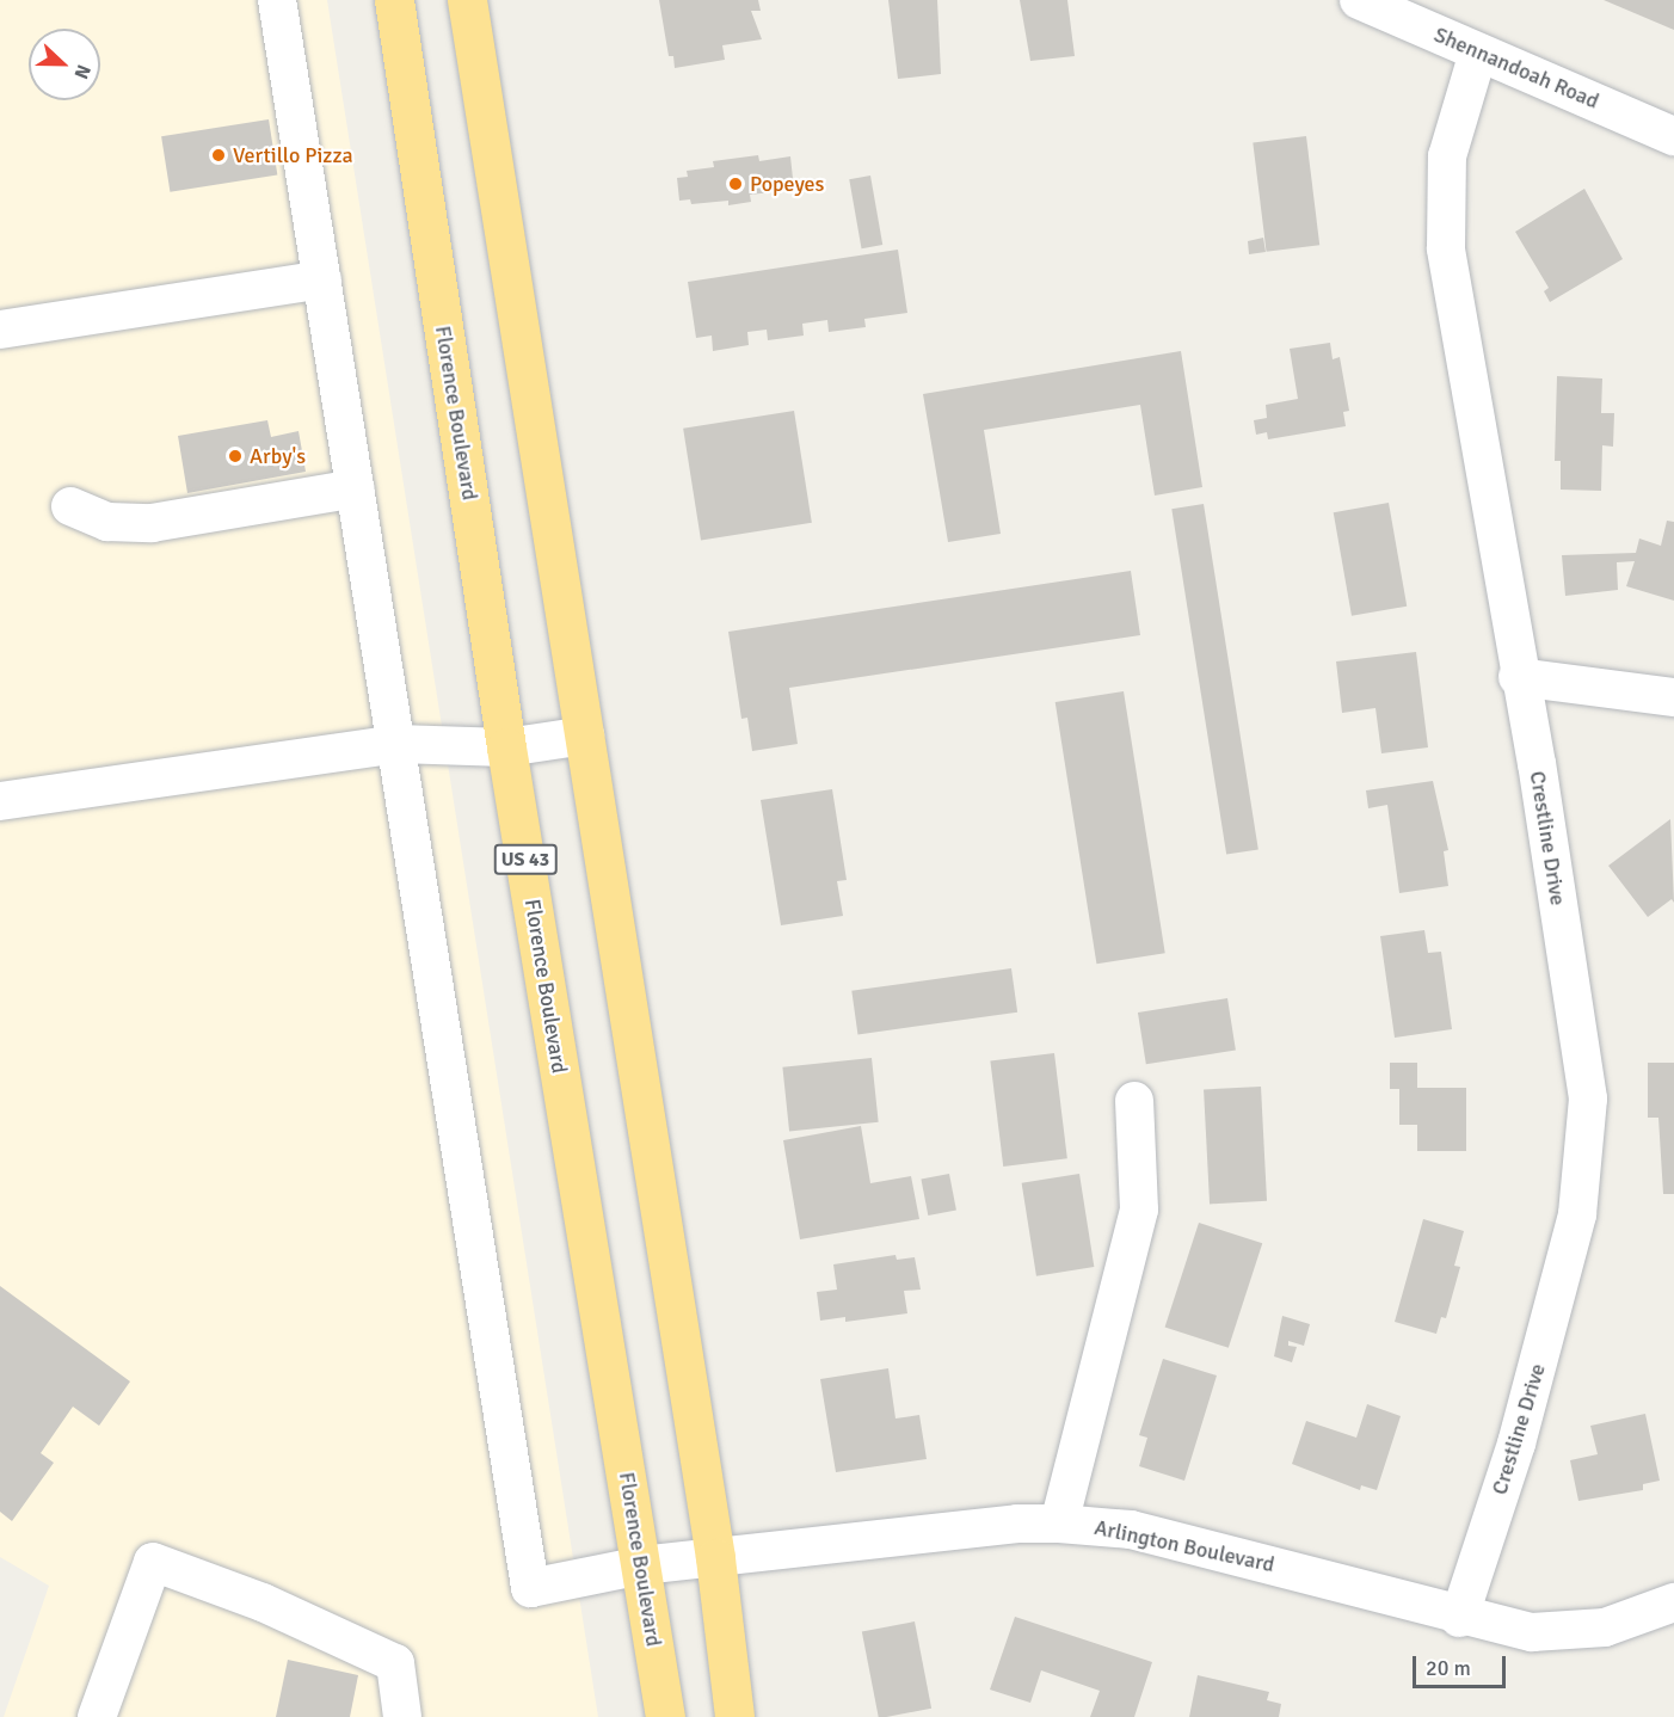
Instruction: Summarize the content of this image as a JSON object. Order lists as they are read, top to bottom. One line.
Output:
{"streets":{"highway":["Florence Boulevard","US 43"],"street":["Shennandoah Road","Crestline Drive","Arlington Boulevard"]},"crossings":[["Shennandoah Road","Crestline Drive"],["Florence Boulevard","Arlington Boulevard"],["Crestline Drive","Arlington Boulevard"]],"places":["Vertillo Pizza","Popeyes","Arby's"],"scale_bar":"20 m","north":"right"}
